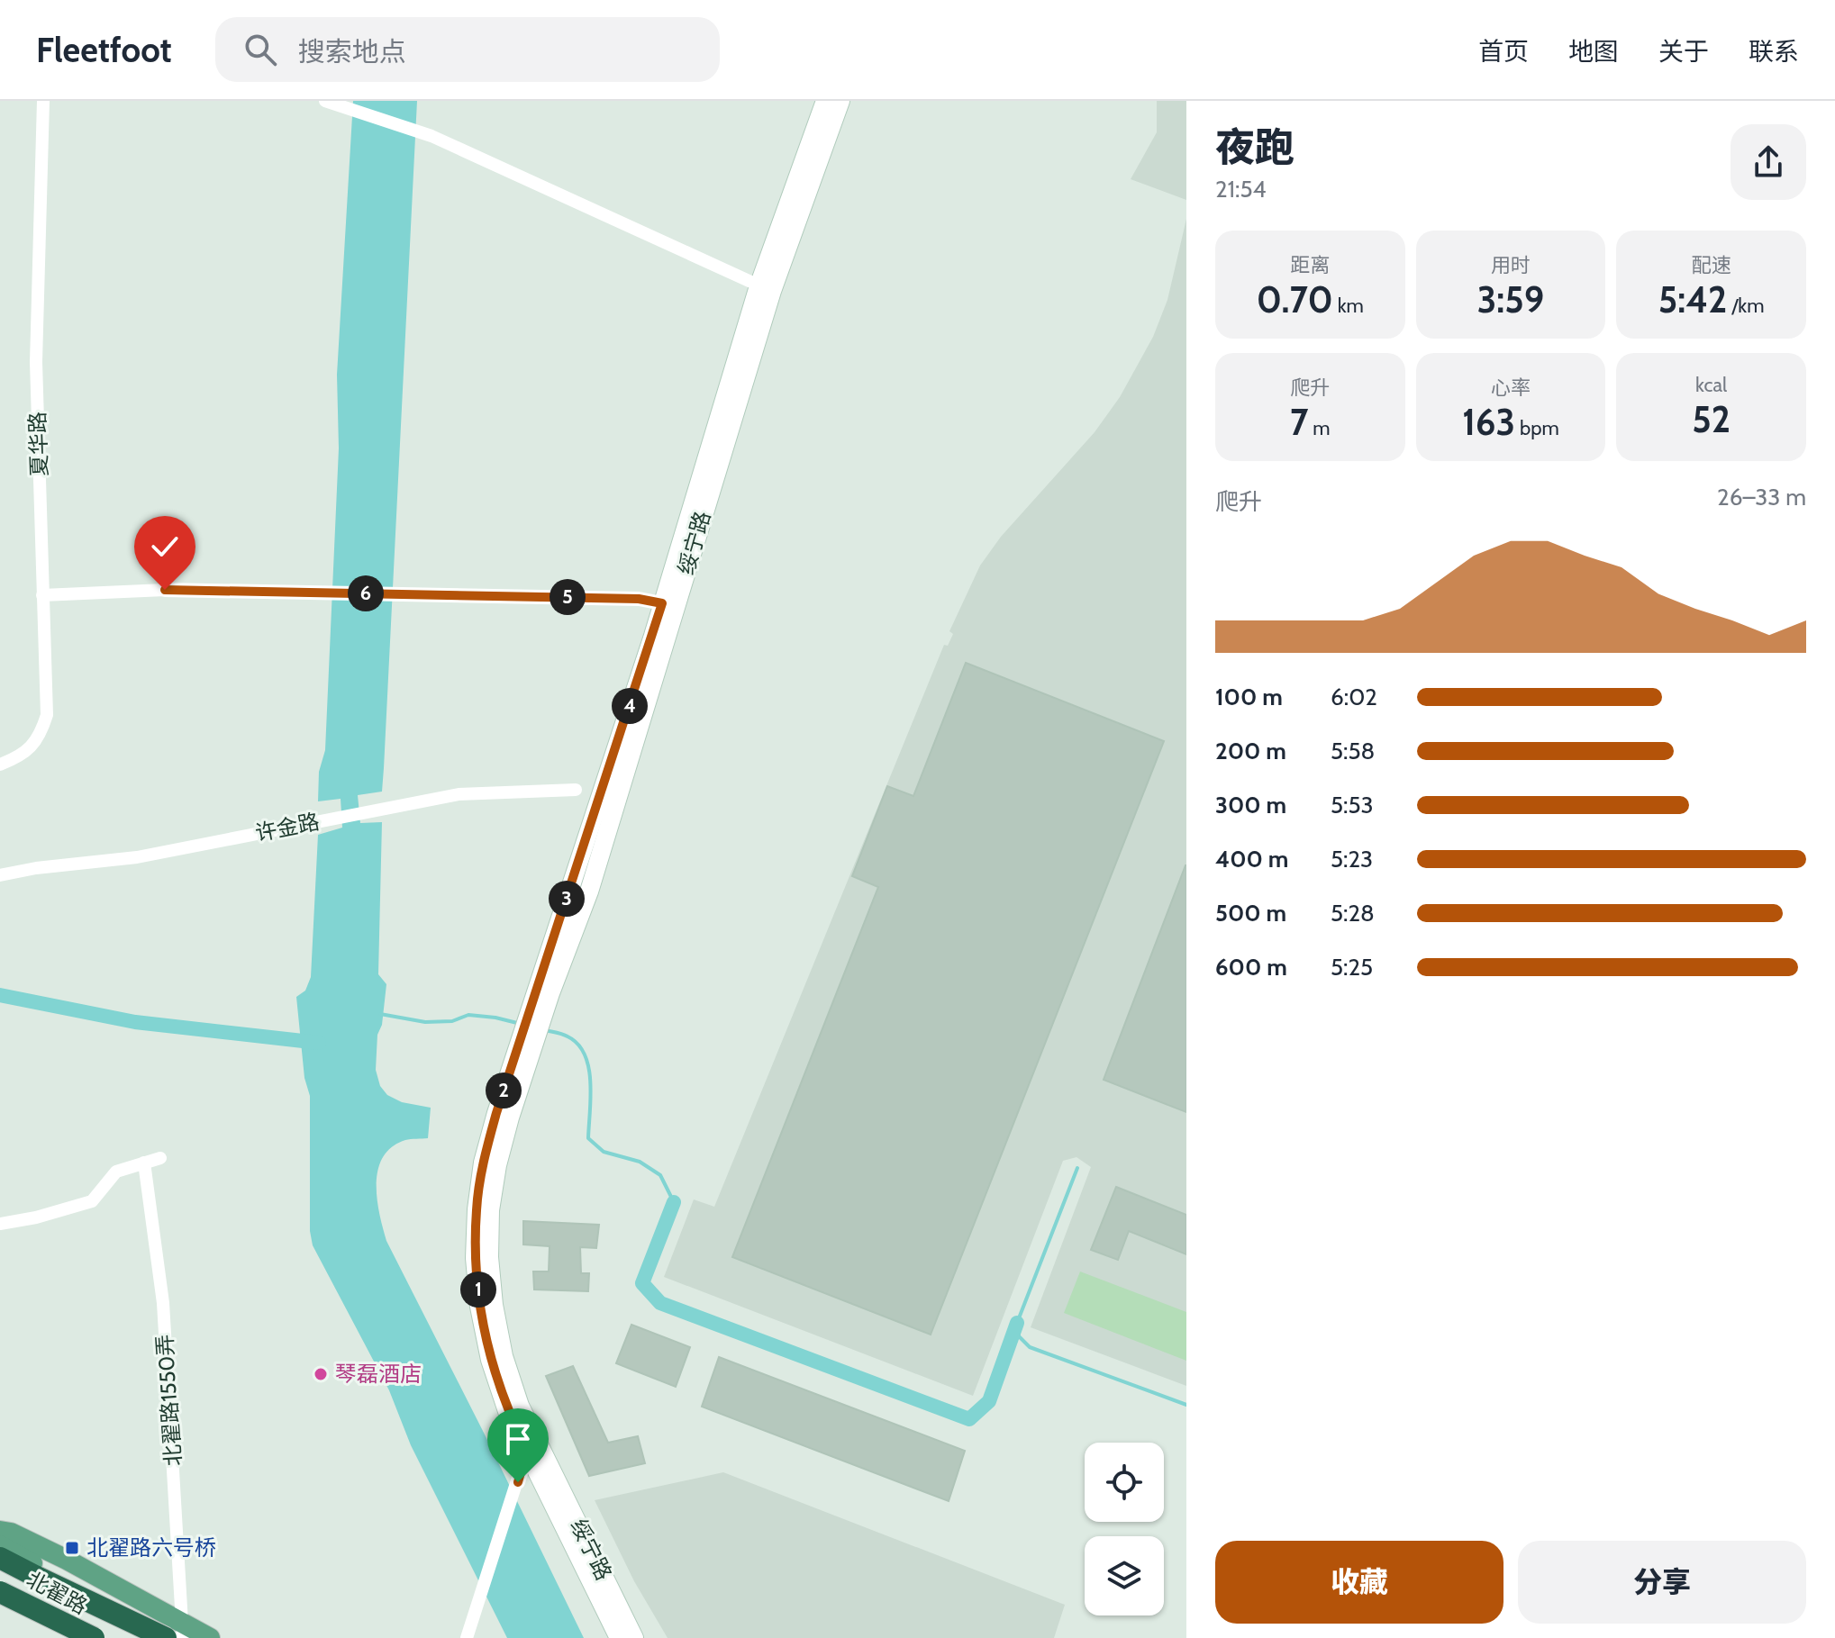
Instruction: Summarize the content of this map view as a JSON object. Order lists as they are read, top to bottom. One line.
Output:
{"streets":{"main road":["绥宁路","北翟路"],"street":["夏华路","许金路","北翟路1550弄"]},"crossings":[["北翟路1550弄","北翟路"]],"places":{"other":["琴磊酒店"],"transit":["北翟路六号桥"]},"page":{"header":"Fleetfoot","search":"搜索地点","nav":["首页","地图","关于","联系"],"heading":["夜跑","21:54"],"stats":[["距离","0.70 km"],["用时","3:59"],["配速","5:42 /km"],["爬升","7 m"],["心率","163 bpm"],["kcal","52"]],"chart":["爬升","26–33 m"],"pins":["6","5","4","3","2","1"],"list":[{"name":"100 m","note":"6:02"},{"name":"200 m","note":"5:58"},{"name":"300 m","note":"5:53"},{"name":"400 m","note":"5:23"},{"name":"500 m","note":"5:28"},{"name":"600 m","note":"5:25"}],"buttons":["收藏","分享"]}}
